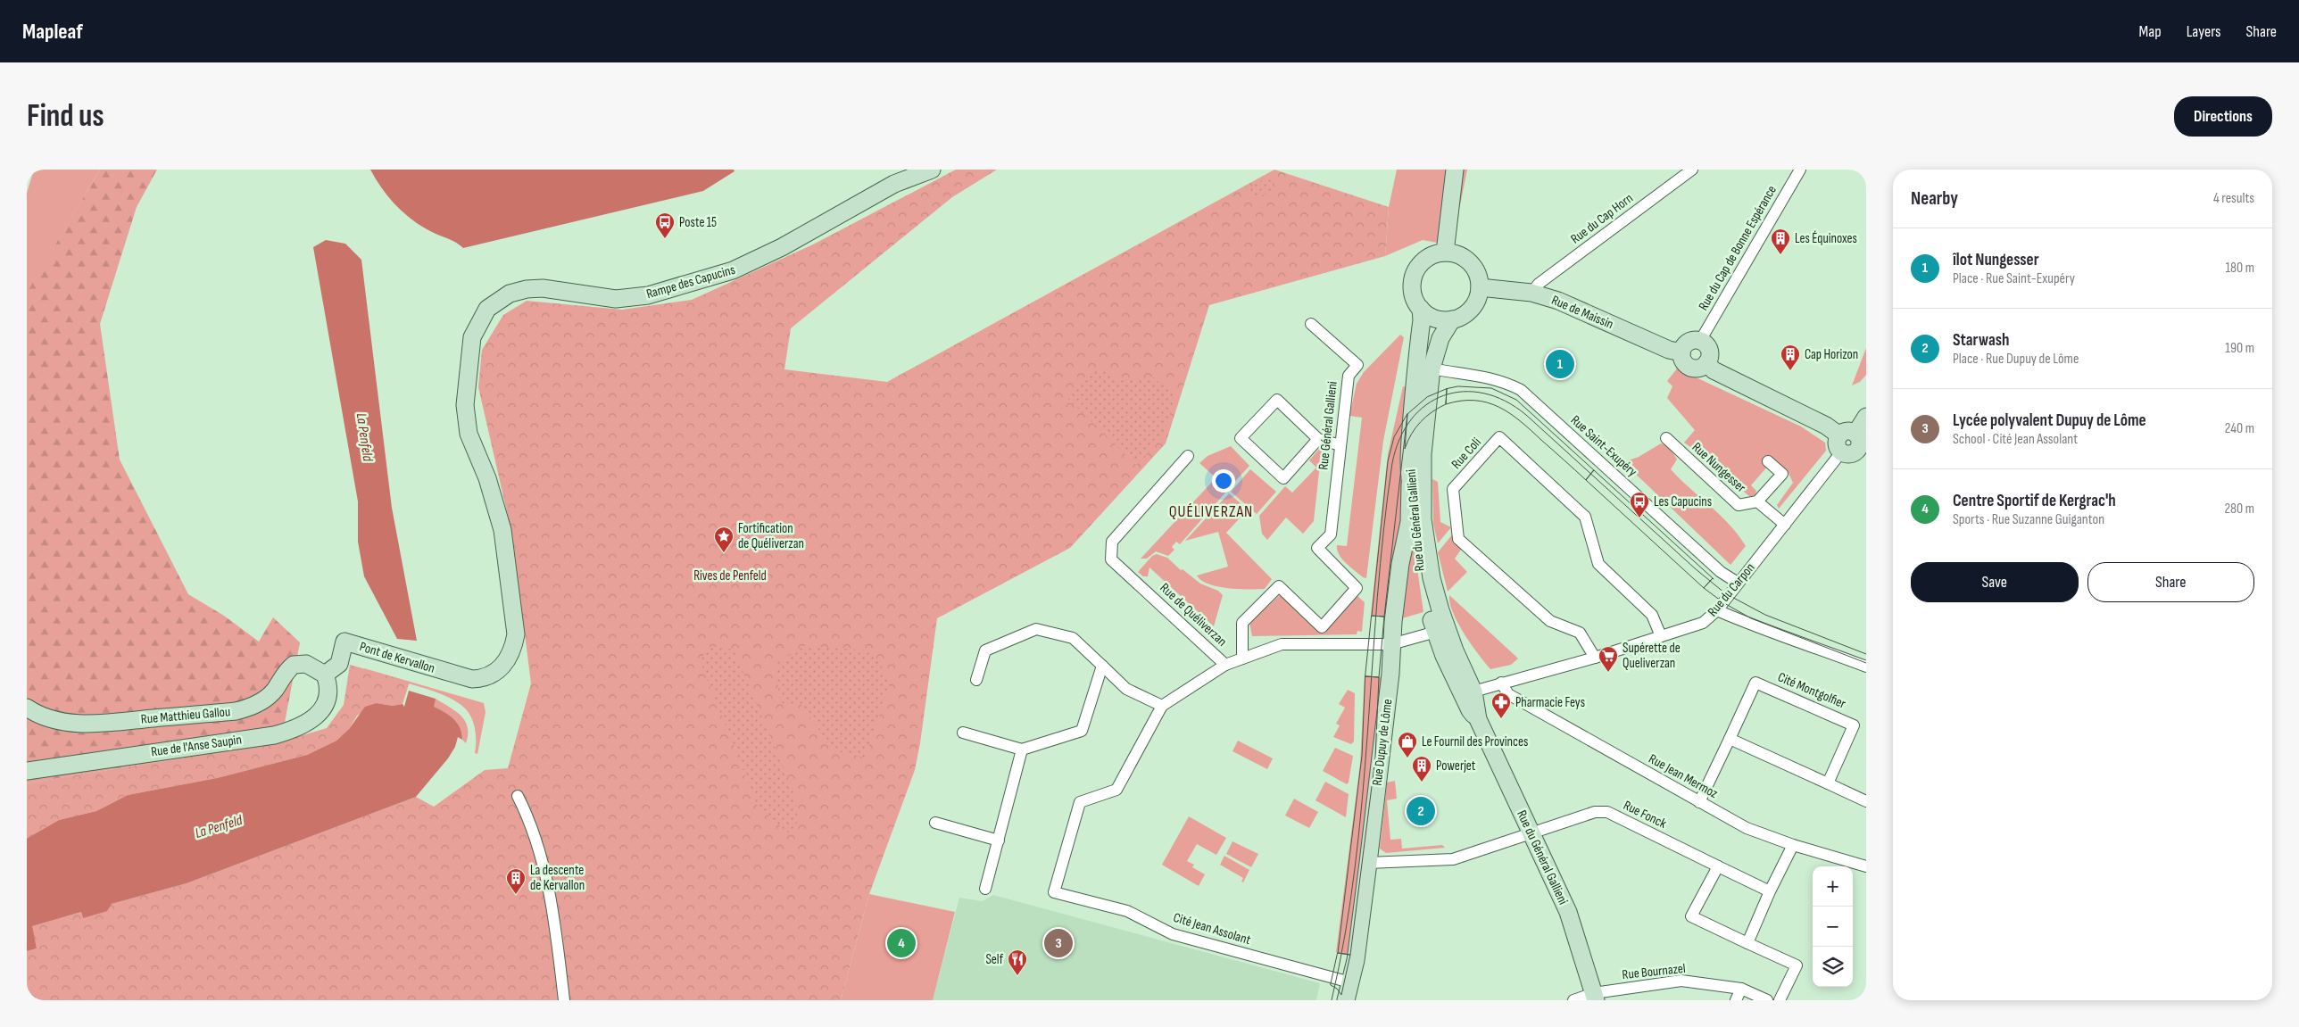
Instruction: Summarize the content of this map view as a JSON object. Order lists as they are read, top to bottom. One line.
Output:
{"streets":{"street":["Rue du Cap Horn","Rue du Cap de Bonne Espérance","Rampe des Capucins","Rue de Maissin","Rue Général Gallieni","Rue Saint-Exupéry","Rue Coli","Rue Nungesser","Rue du Général Gallieni","Rue du Carpon","Rue de Quéliverzan","Pont de Kervallon","Cité Montgolfier","Rue Matthieu Gallou","Rue Dupuy de Lôme","Rue de l'Anse Saupin","Rue Jean Mermoz","Rue Fonck","Cité Jean Assolant","Rue Bournazel"]},"crossings":[["Rue du Cap Horn","Rue de Maissin"],["Rue du Cap de Bonne Espérance","Rue de Maissin"],["Rampe des Capucins","Pont de Kervallon"],["Rue de Maissin","Rue du Général Gallieni"],["Rue Général Gallieni","Rue de Quéliverzan"],["Rue Saint-Exupéry","Rue du Général Gallieni"],["Rue Saint-Exupéry","Rue du Carpon"],["Rue Coli","Rue du Carpon"],["Rue Nungesser","Rue du Carpon"],["Rue du Général Gallieni","Rue du Carpon"],["Rue du Général Gallieni","Rue de Quéliverzan"],["Rue du Général Gallieni","Rue Dupuy de Lôme"],["Rue du Général Gallieni","Rue Fonck"],["Rue du Général Gallieni","Rue Bournazel"],["Rue du Carpon","Rue Jean Mermoz"],["Rue de Quéliverzan","Rue Dupuy de Lôme"],["Pont de Kervallon","Rue Matthieu Gallou"],["Pont de Kervallon","Rue de l'Anse Saupin"],["Cité Montgolfier","Rue Jean Mermoz"],["Rue Matthieu Gallou","Rue de l'Anse Saupin"],["Rue Dupuy de Lôme","Rue Fonck"],["Rue Dupuy de Lôme","Cité Jean Assolant"]],"districts":["QUÉLIVERZAN"],"water":["La Penfeld"],"parks":["Rives de Penfeld"],"places":{"bus stop":["Poste 15","Les Capucins"],"building":["Les Équinoxes","Cap Horizon","Powerjet","La descente de Kervallon"],"place":["Fortification de Quéliverzan"],"supermarket":["Supérette de Queliverzan"],"pharmacy":["Pharmacie Feys"],"shop":["Le Fournil des Provinces"],"restaurant":["Self"]},"page":{"header":"Mapleaf","nav":["Map","Layers","Share"],"buttons":["Directions",["Save","Share"]],"title":"Find us","heading":["Nearby","4 results"],"list":[{"mark":"1","name":"îlot Nungesser","note":"Place · Rue Saint-Exupéry","value":"180 m"},{"mark":"2","name":"Starwash","note":"Place · Rue Dupuy de Lôme","value":"190 m"},{"mark":"3","name":"Lycée polyvalent Dupuy de Lôme","note":"School · Cité Jean Assolant","value":"240 m"},{"mark":"4","name":"Centre Sportif de Kergrac'h","note":"Sports · Rue Suzanne Guiganton","value":"280 m"}],"pins":["1","2","3","4"],"map_buttons":["+","−"]}}
